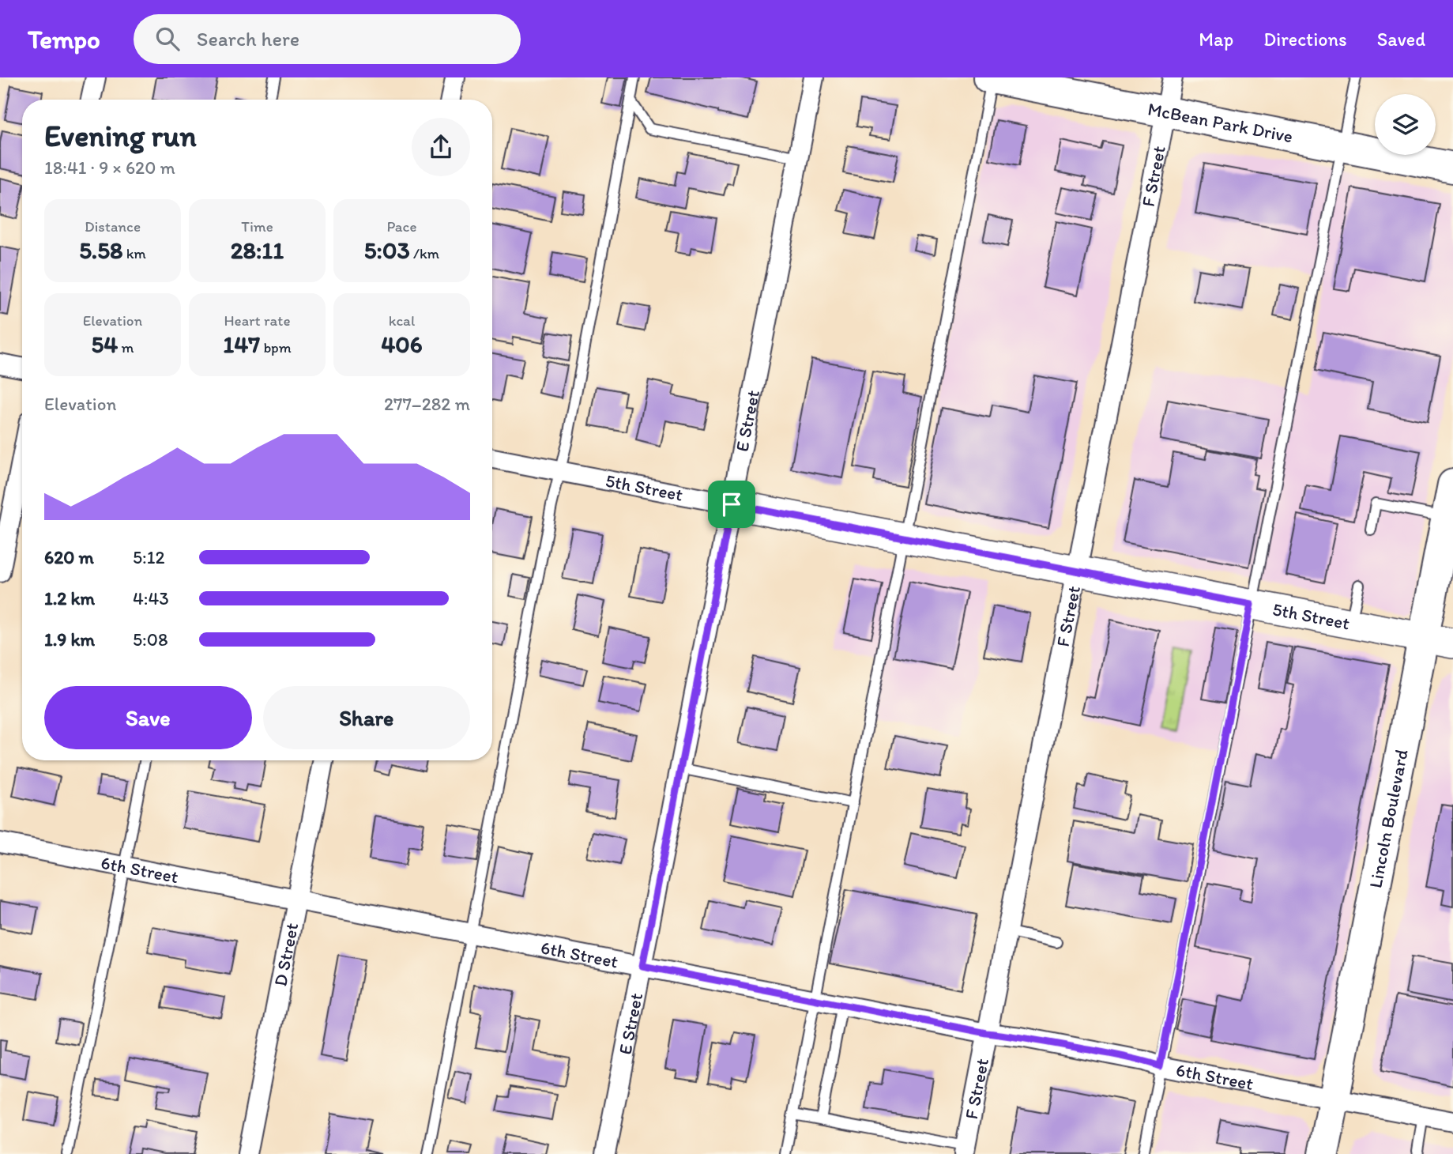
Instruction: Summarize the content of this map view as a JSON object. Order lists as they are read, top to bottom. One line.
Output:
{"streets":{"main road":["McBean Park Drive","Lincoln Boulevard"],"street":["F Street","E Street","5th Street","6th Street","D Street"]},"crossings":[["McBean Park Drive","F Street"],["F Street","5th Street"],["F Street","6th Street"],["E Street","5th Street"],["E Street","6th Street"],["5th Street","Lincoln Boulevard"],["Lincoln Boulevard","6th Street"],["6th Street","D Street"]],"page":{"header":"Tempo","search":"Search here","nav":["Map","Directions","Saved"],"heading":["Evening run","18:41 · 9 × 620 m"],"stats":[["Distance","5.58 km"],["Time","28:11"],["Pace","5:03 /km"],["Elevation","54 m"],["Heart rate","147 bpm"],["kcal","406"]],"chart":["Elevation","277–282 m"],"list":[{"name":"620 m","note":"5:12"},{"name":"1.2 km","note":"4:43"},{"name":"1.9 km","note":"5:08"}],"buttons":["Save","Share"]}}
